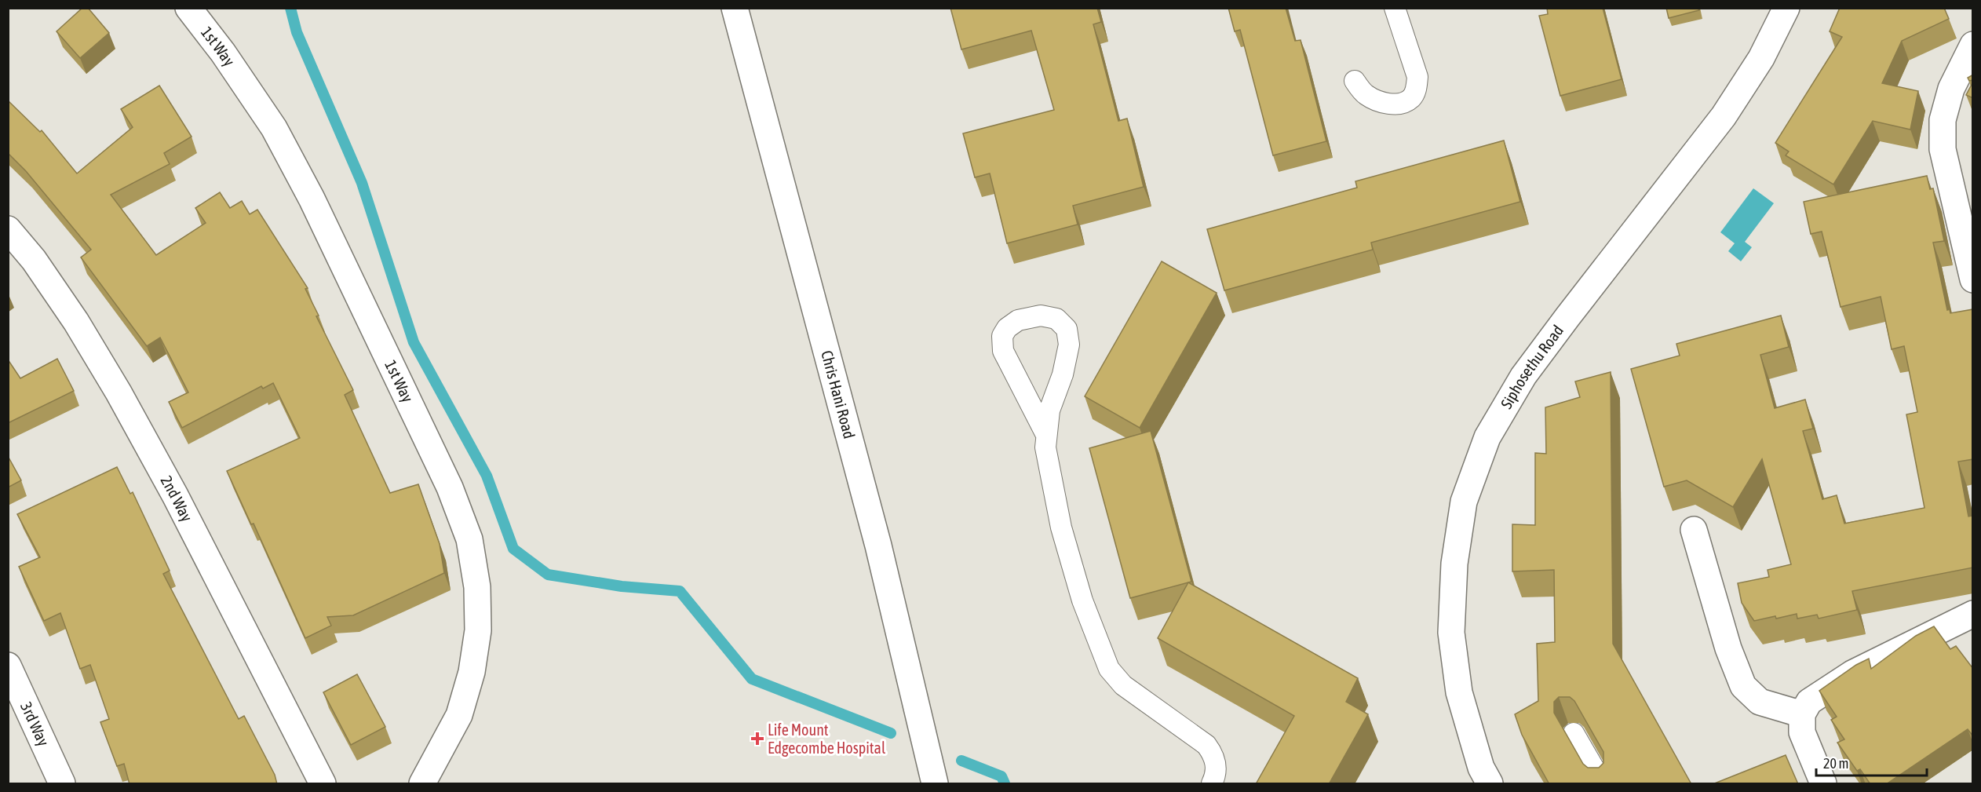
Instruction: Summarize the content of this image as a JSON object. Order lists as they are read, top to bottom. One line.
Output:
{"streets":{"street":["1st Way","Siphosethu Road","Chris Hani Road","2nd Way","3rd Way"]},"places":{"health":["Life Mount Edgecombe Hospital"]},"scale_bar":"20 m"}
